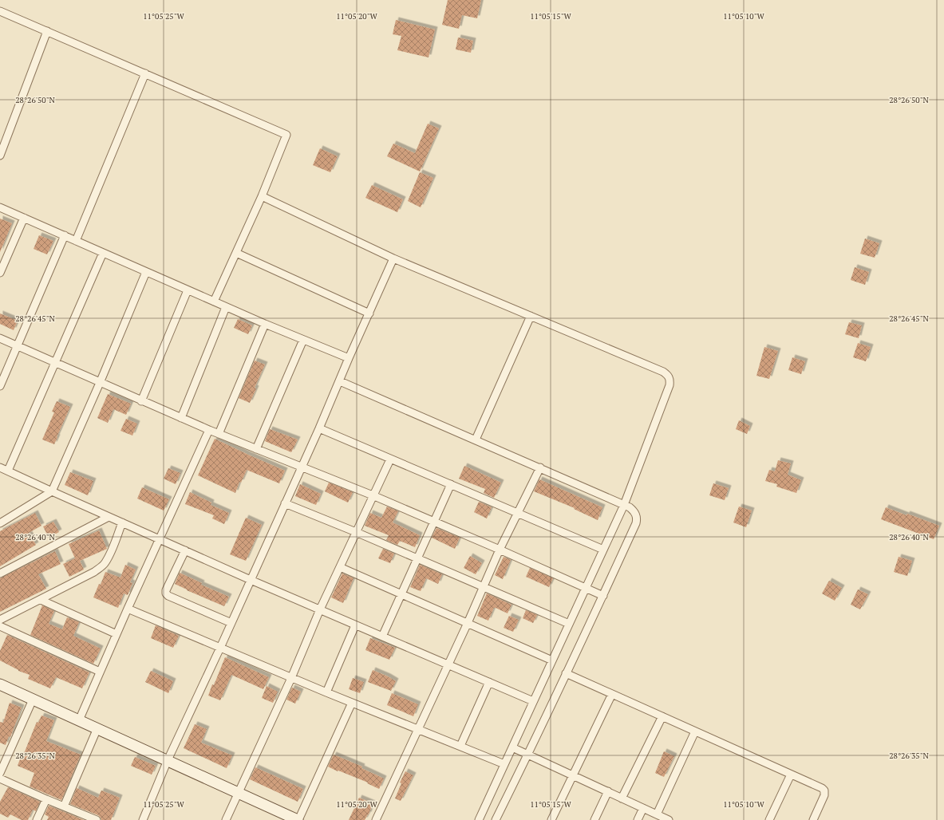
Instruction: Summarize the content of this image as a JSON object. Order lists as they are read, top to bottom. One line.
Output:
{"coordinates":["11°05'25\"W","11°05'20\"W","11°05'15\"W","11°05'10\"W","28°26'50\"N","28°26'45\"N","28°26'40\"N","28°26'35\"N"]}
